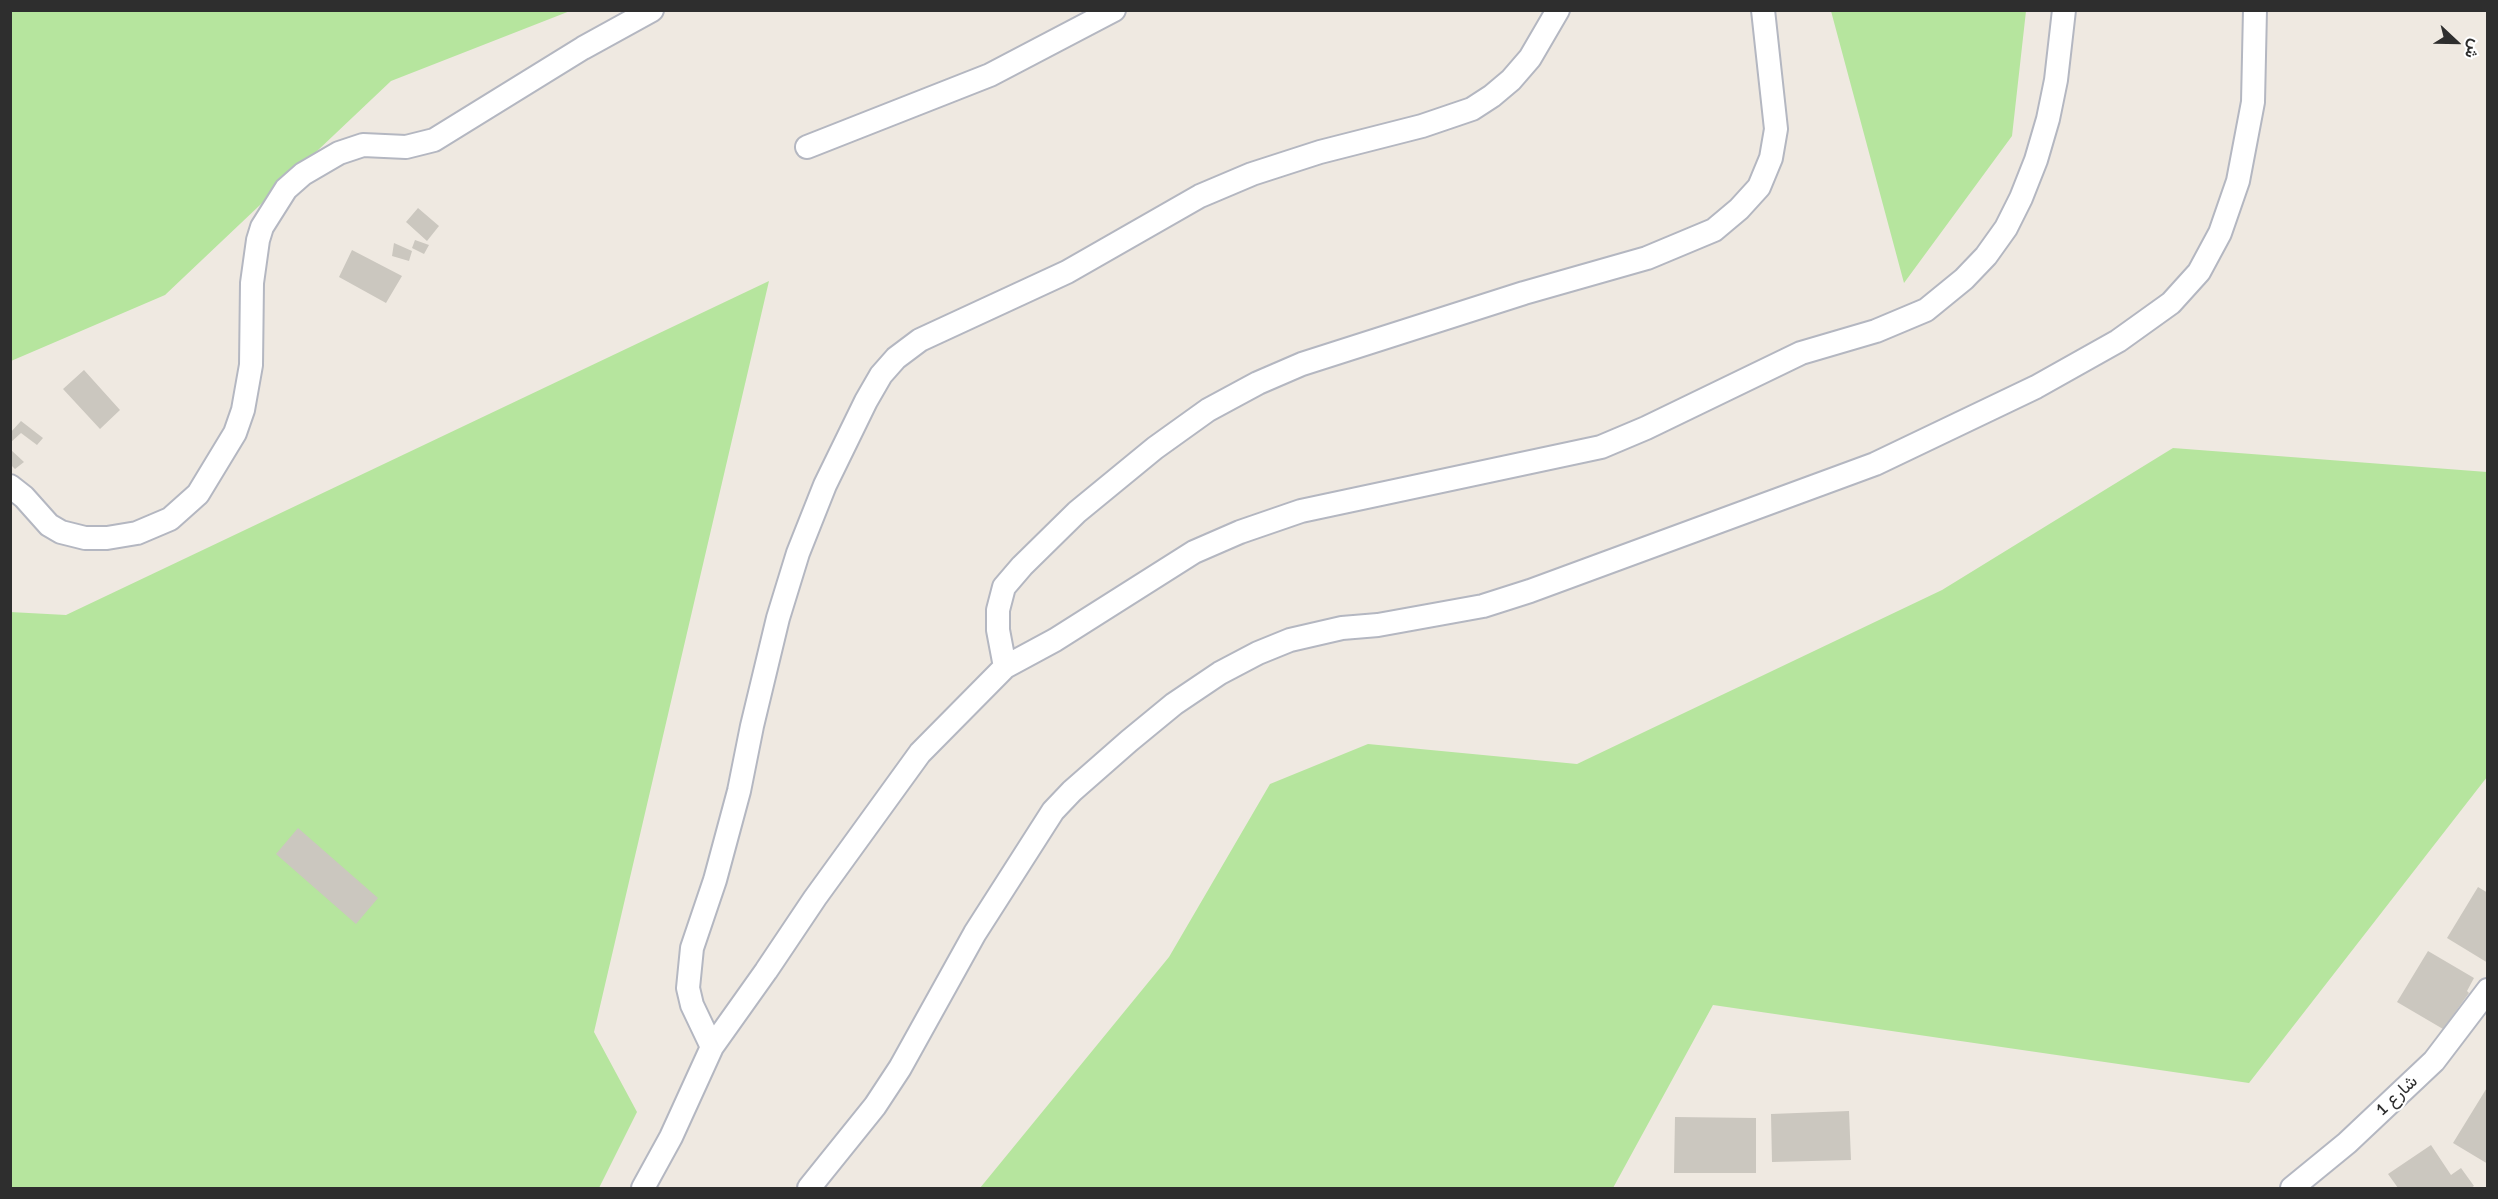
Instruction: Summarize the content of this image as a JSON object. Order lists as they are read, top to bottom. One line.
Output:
{"streets":{"street":["شارع 1"]},"north":"right"}
